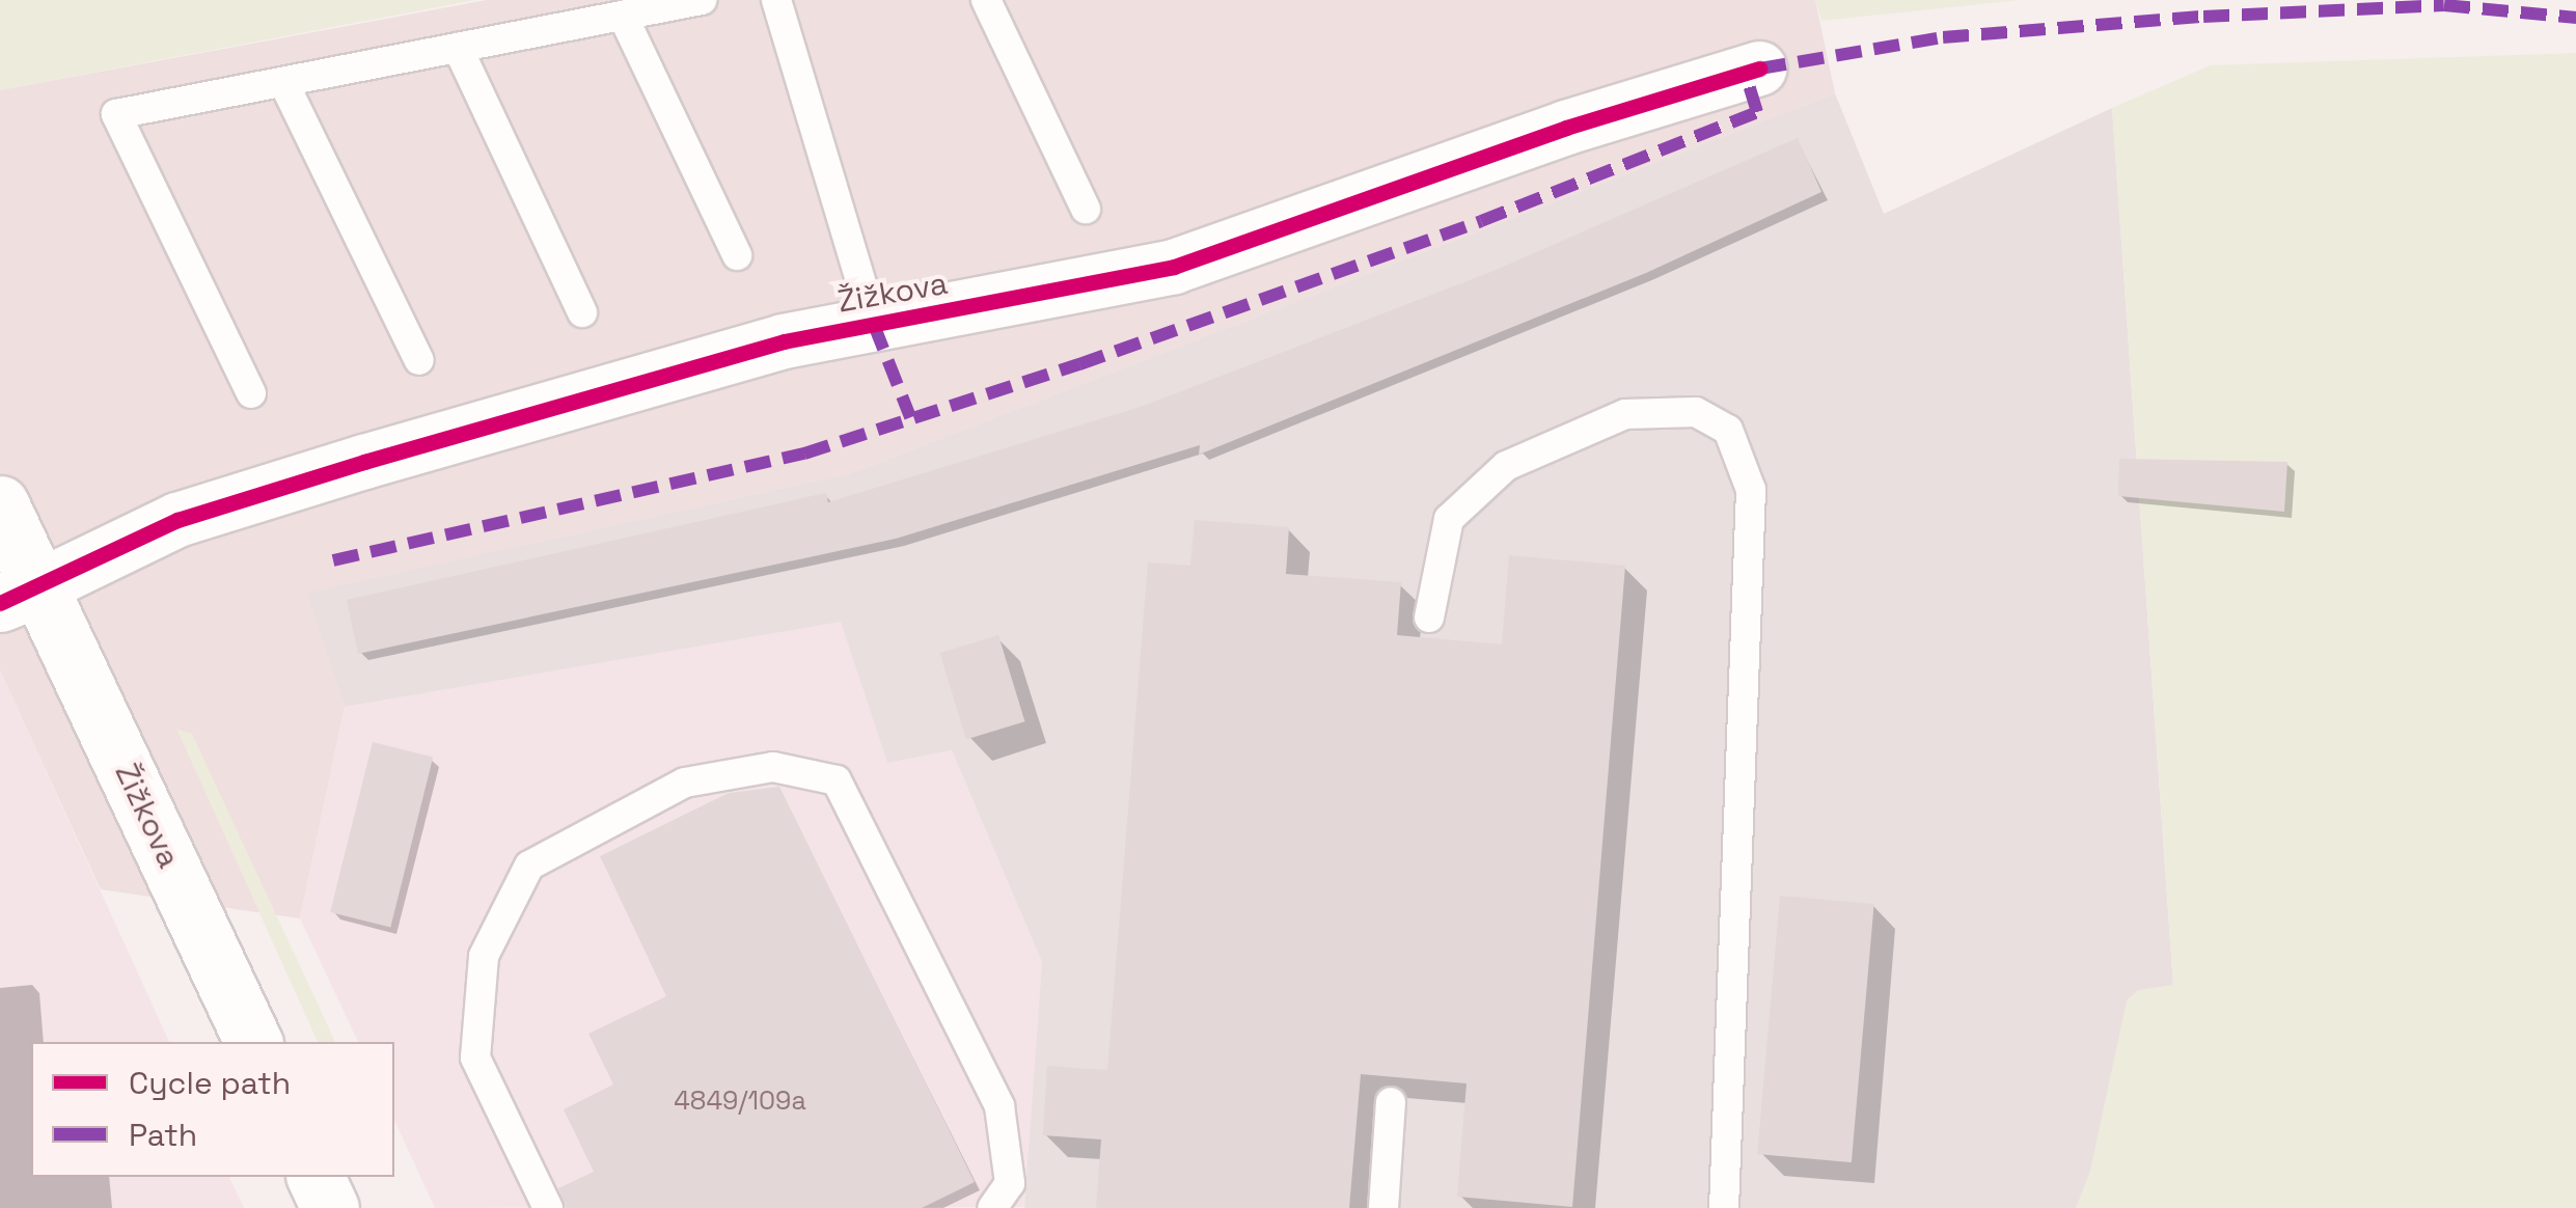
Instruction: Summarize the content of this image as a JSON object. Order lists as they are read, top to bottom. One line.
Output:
{"streets":{"main road":["Žižkova"]},"house_numbers":["4849/109a"],"legend":["Cycle path","Path"]}
